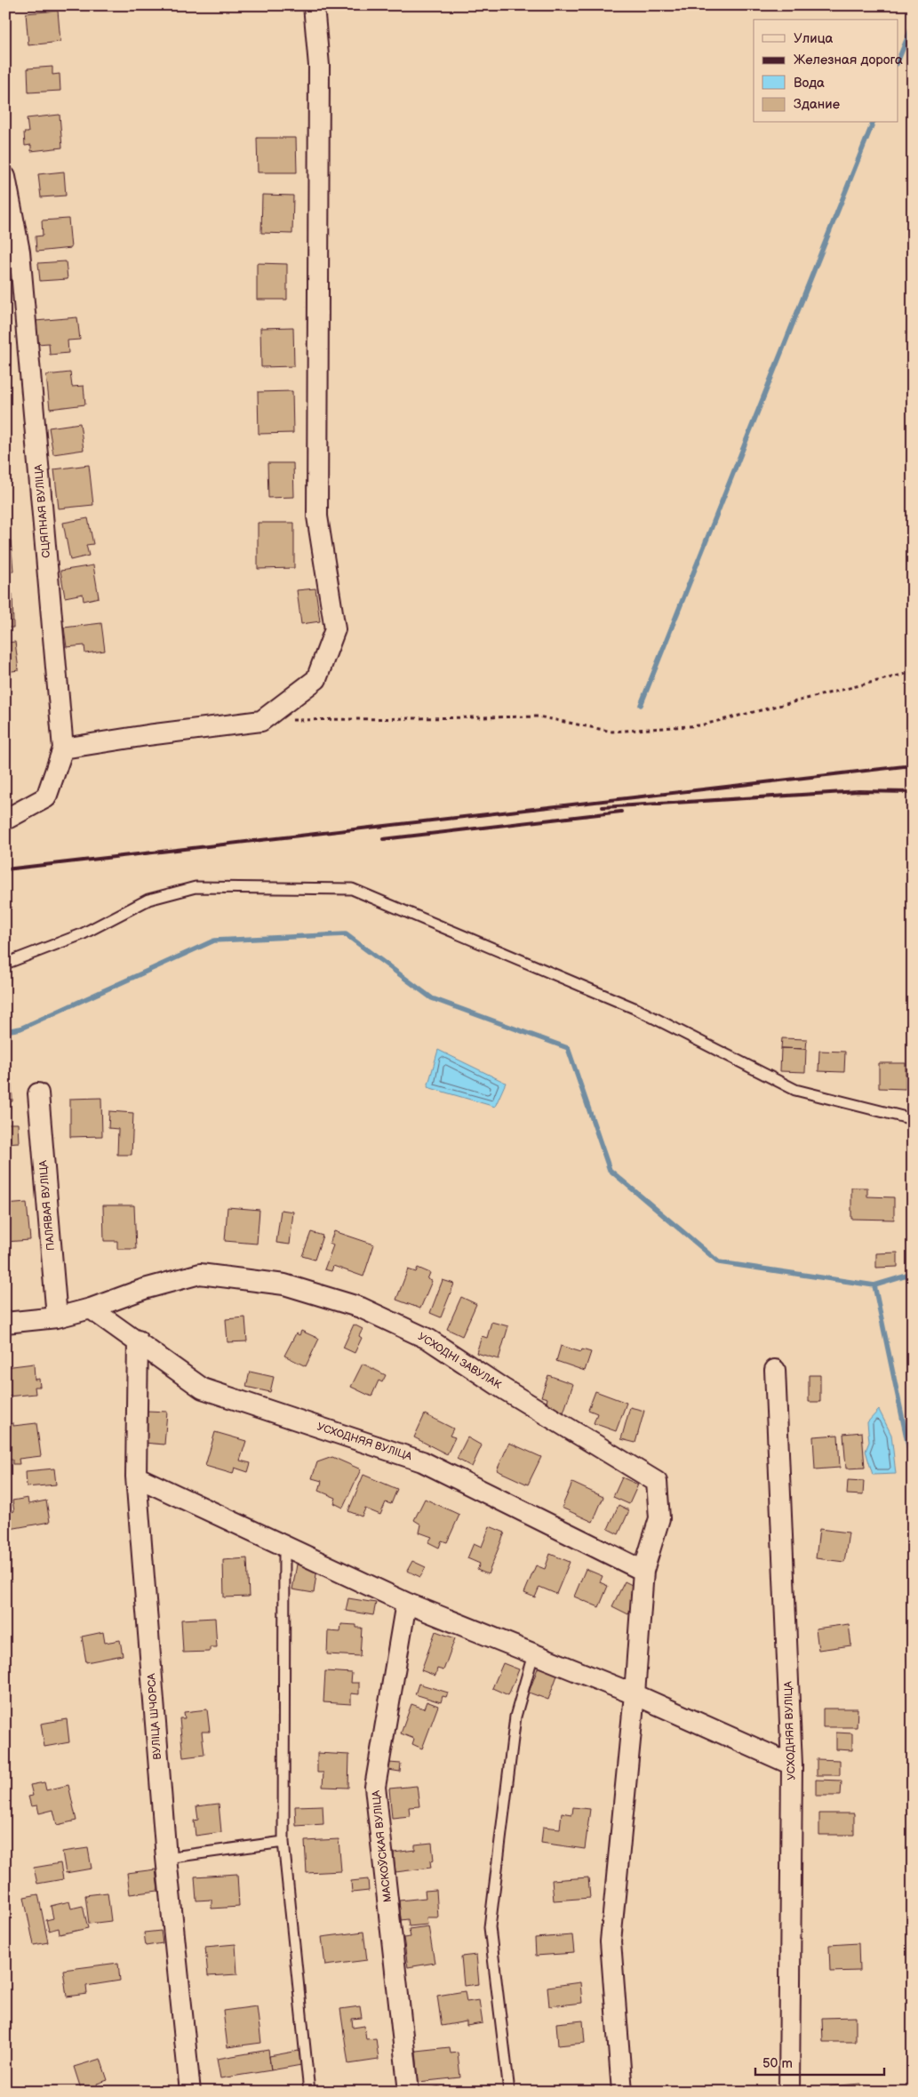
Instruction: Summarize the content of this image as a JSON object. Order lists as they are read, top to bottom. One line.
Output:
{"streets":{"street":["СЦЯПНАЯ ВУЛІЦА","ПАЛЯВАЯ ВУЛІЦА","УСХОДНІ ЗАВУЛАК","УСХОДНЯЯ ВУЛІЦА","ВУЛІЦА ШЧОРСА","МАСКОЎСКАЯ ВУЛІЦА"]},"crossings":[["ПАЛЯВАЯ ВУЛІЦА","УСХОДНІ ЗАВУЛАК"],["УСХОДНІ ЗАВУЛАК","УСХОДНЯЯ ВУЛІЦА"],["УСХОДНЯЯ ВУЛІЦА","ВУЛІЦА ШЧОРСА"]],"legend":["Улица","Железная дорога","Вода","Здание"],"scale_bar":"50 m"}
